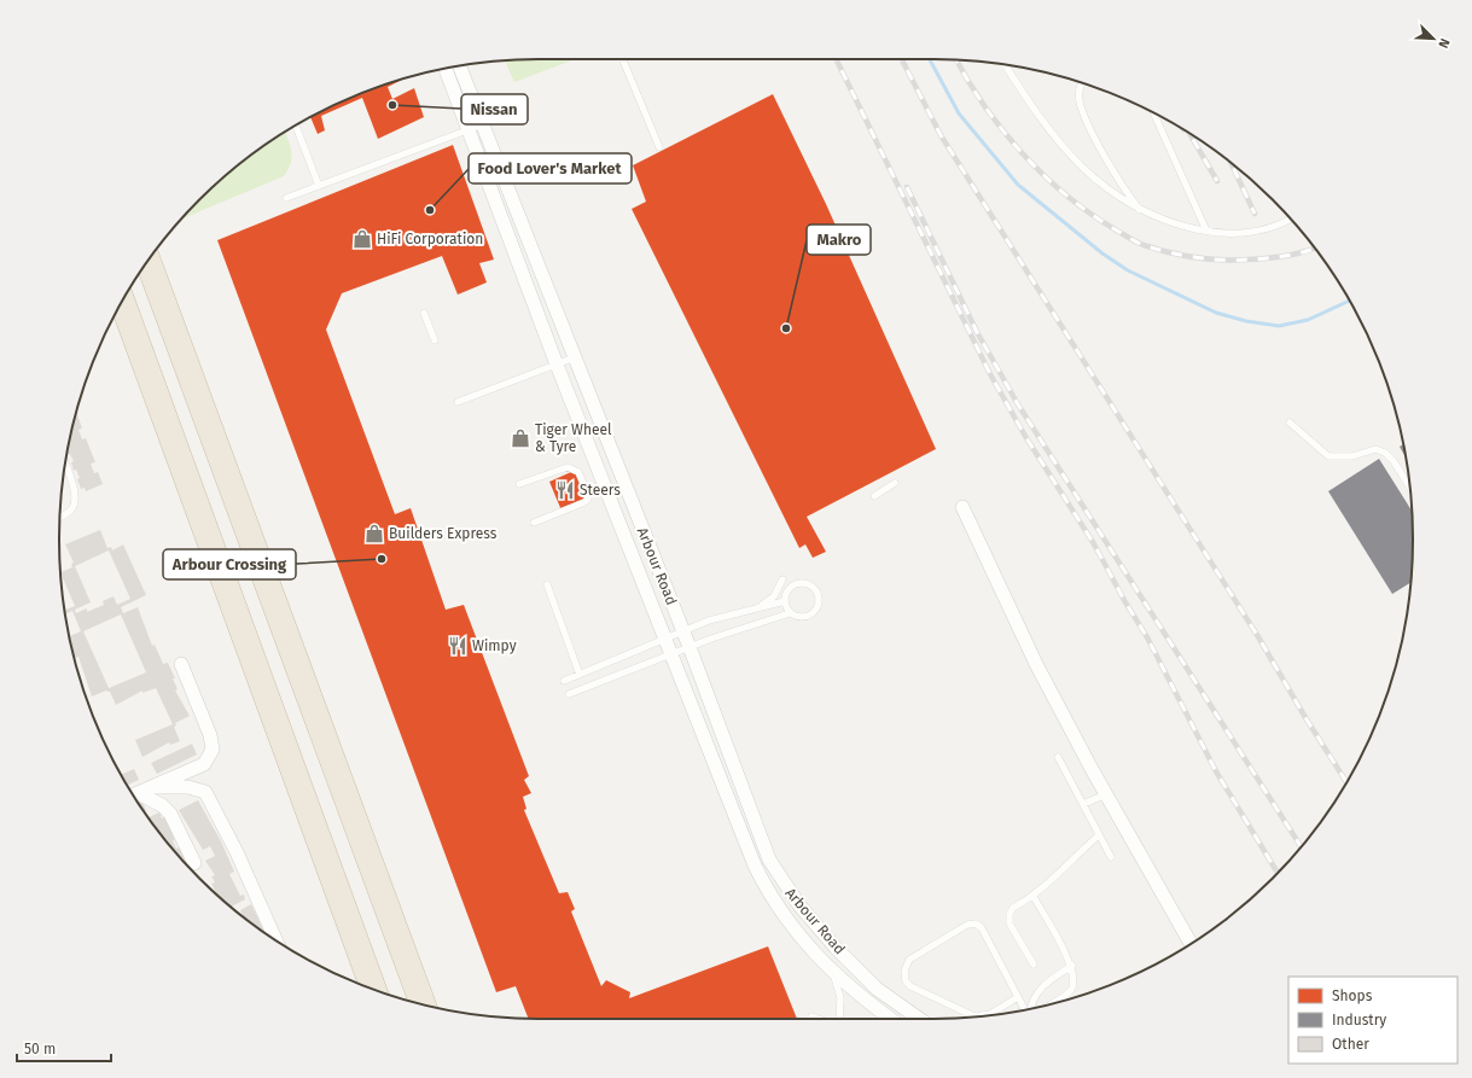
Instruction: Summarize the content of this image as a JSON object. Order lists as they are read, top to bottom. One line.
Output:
{"streets":{"street":["Arbour Road"]},"places":{"other":["Nissan","Food Lover's Market","Makro","Arbour Crossing"],"shop":["HiFi Corporation","Tiger Wheel & Tyre","Builders Express"],"restaurant":["Steers","Wimpy"]},"legend":["Shops","Industry","Other"],"scale_bar":"50 m","north":"bottom right"}
